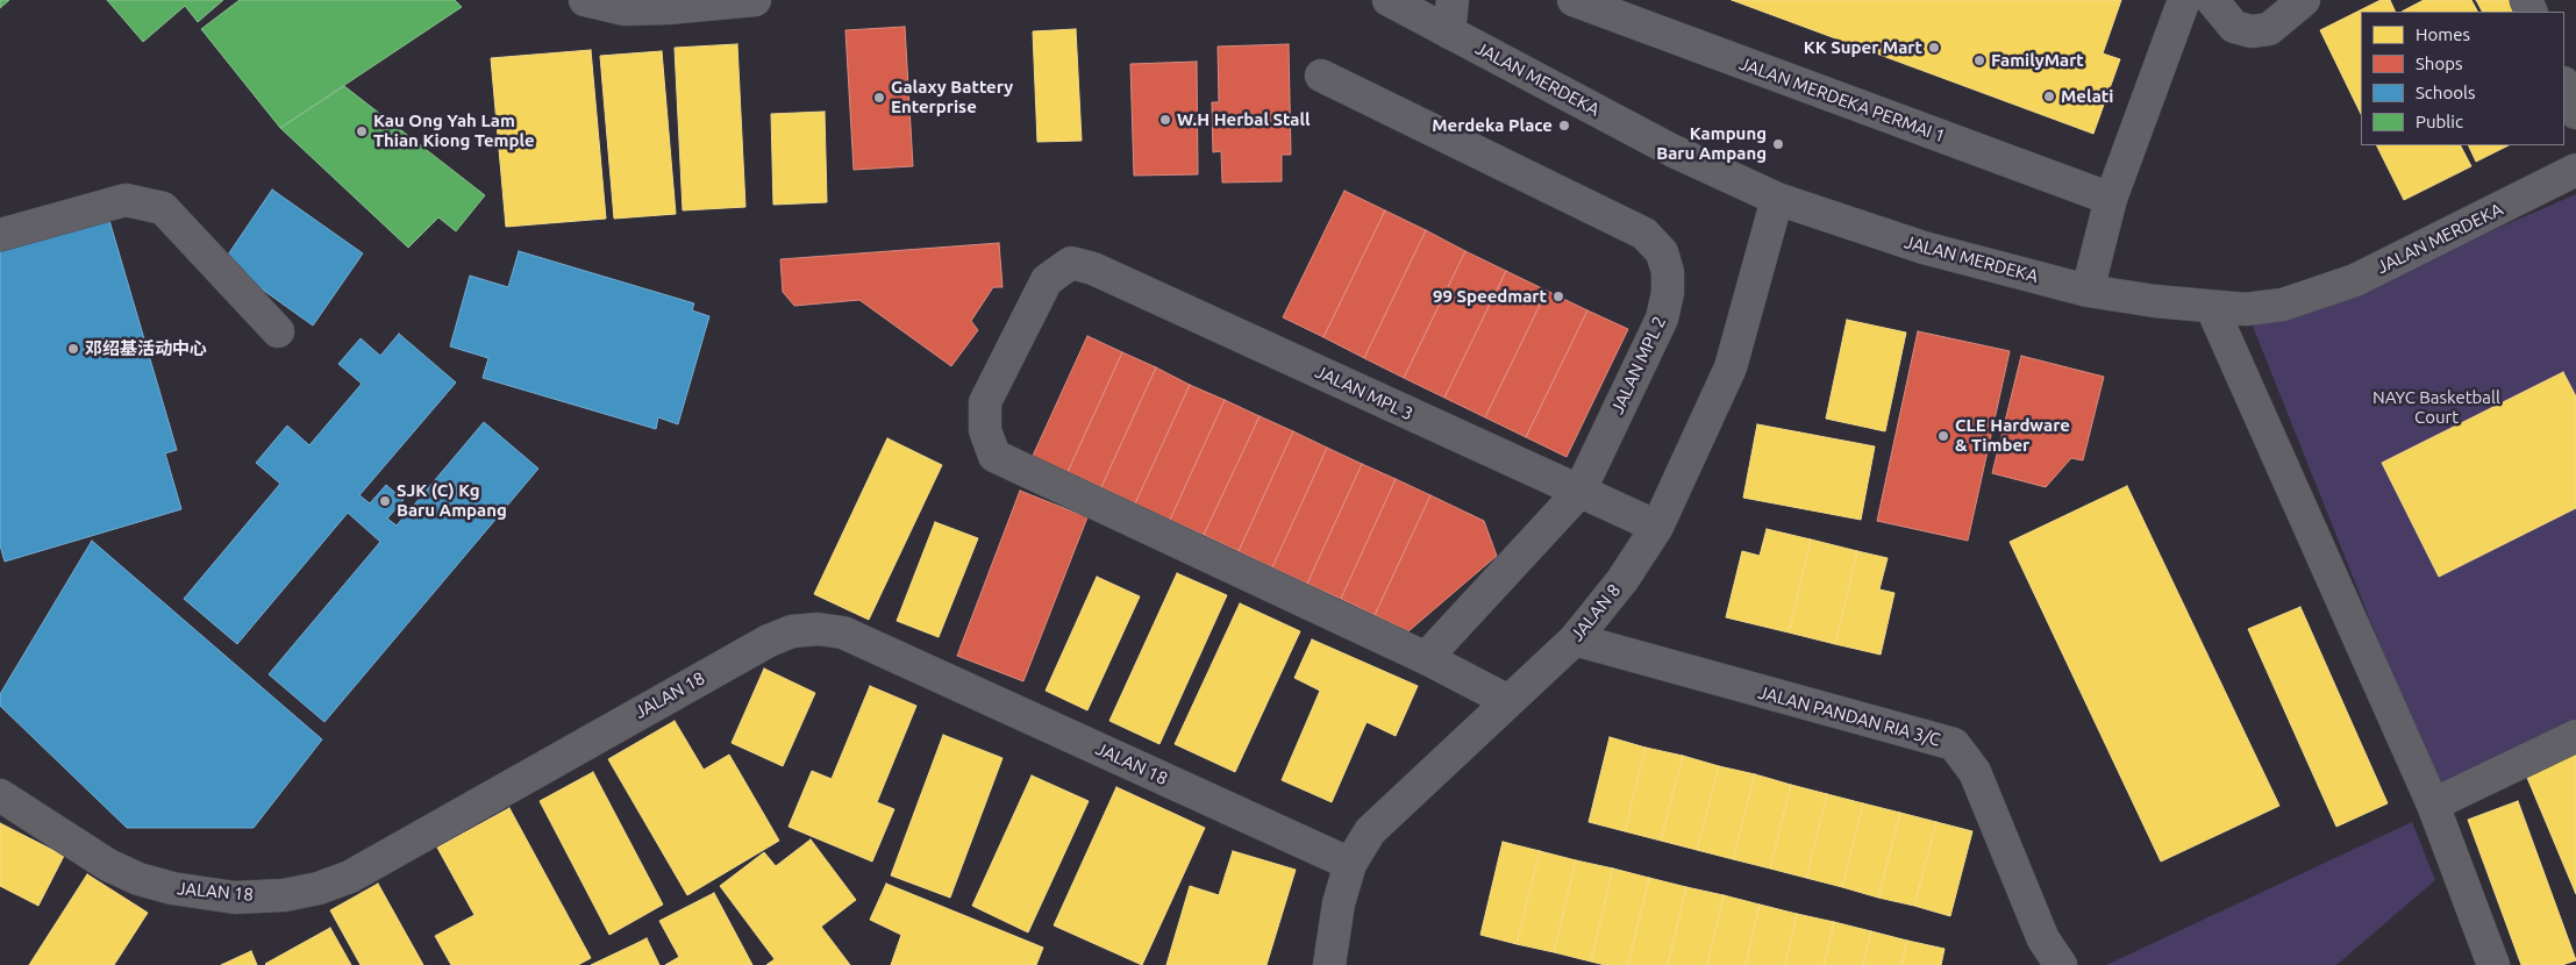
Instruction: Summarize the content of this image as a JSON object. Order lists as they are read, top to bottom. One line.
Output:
{"streets":{"street":["JALAN MERDEKA","JALAN MERDEKA PERMAI 1","JALAN MPL 2","JALAN MPL 3","JALAN 8","JALAN 18","JALAN PANDAN RIA 3/C"]},"crossings":[["JALAN MERDEKA","JALAN 8"],["JALAN MPL 2","JALAN MPL 3"],["JALAN MPL 3","JALAN 8"],["JALAN 8","JALAN 18"],["JALAN 8","JALAN PANDAN RIA 3/C"]],"parks":["NAYC Basketball Court"],"places":["KK Super Mart","FamilyMart","Melati","Galaxy Battery Enterprise","W.H Herbal Stall","Merdeka Place","Kau Ong Yah Lam Thian Kiong Temple","Kampung Baru Ampang","99 Speedmart","邓绍基活动中心","CLE Hardware & Timber","SJK (C) Kg Baru Ampang"],"legend":["Homes","Shops","Schools","Public"]}
